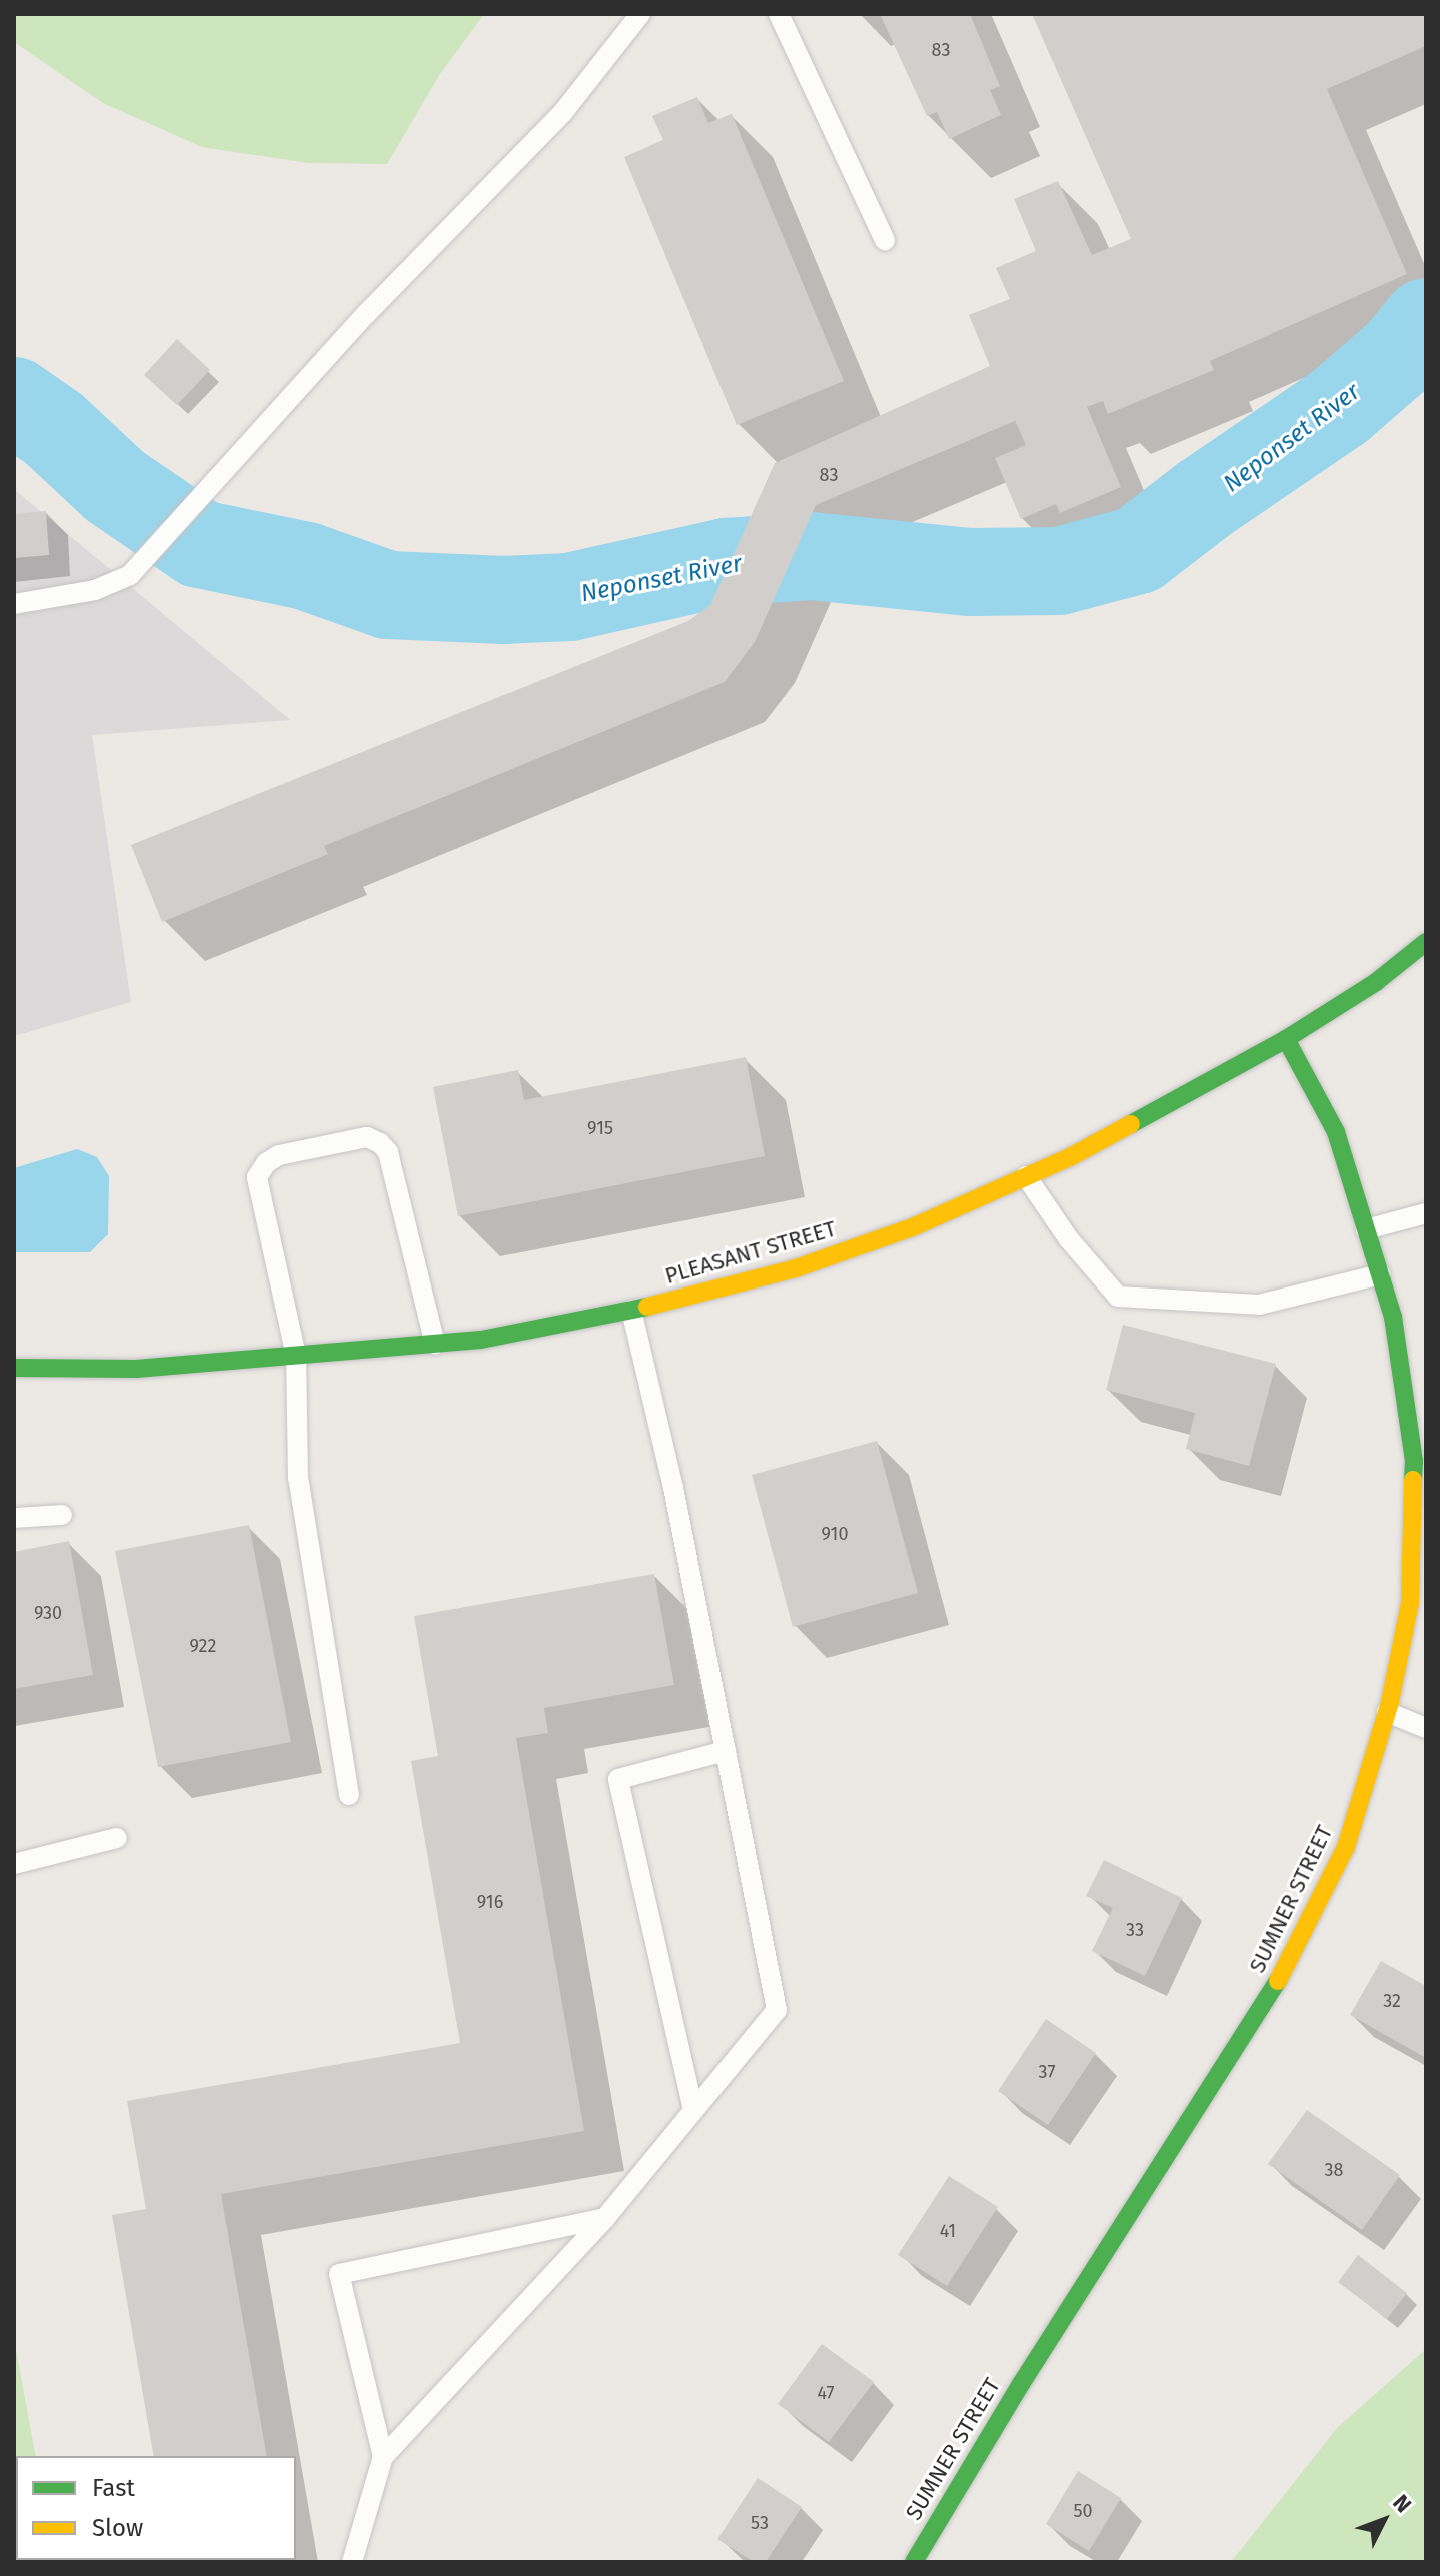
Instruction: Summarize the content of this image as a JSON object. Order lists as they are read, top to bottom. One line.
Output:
{"streets":{"street":["PLEASANT STREET","SUMNER STREET"]},"crossings":[["PLEASANT STREET","SUMNER STREET"]],"water":["Neponset River"],"house_numbers":["83","83","915","910","930","922","916","33","32","37","38","41","47","50","53"],"legend":["Fast","Slow"],"north":"top right"}
